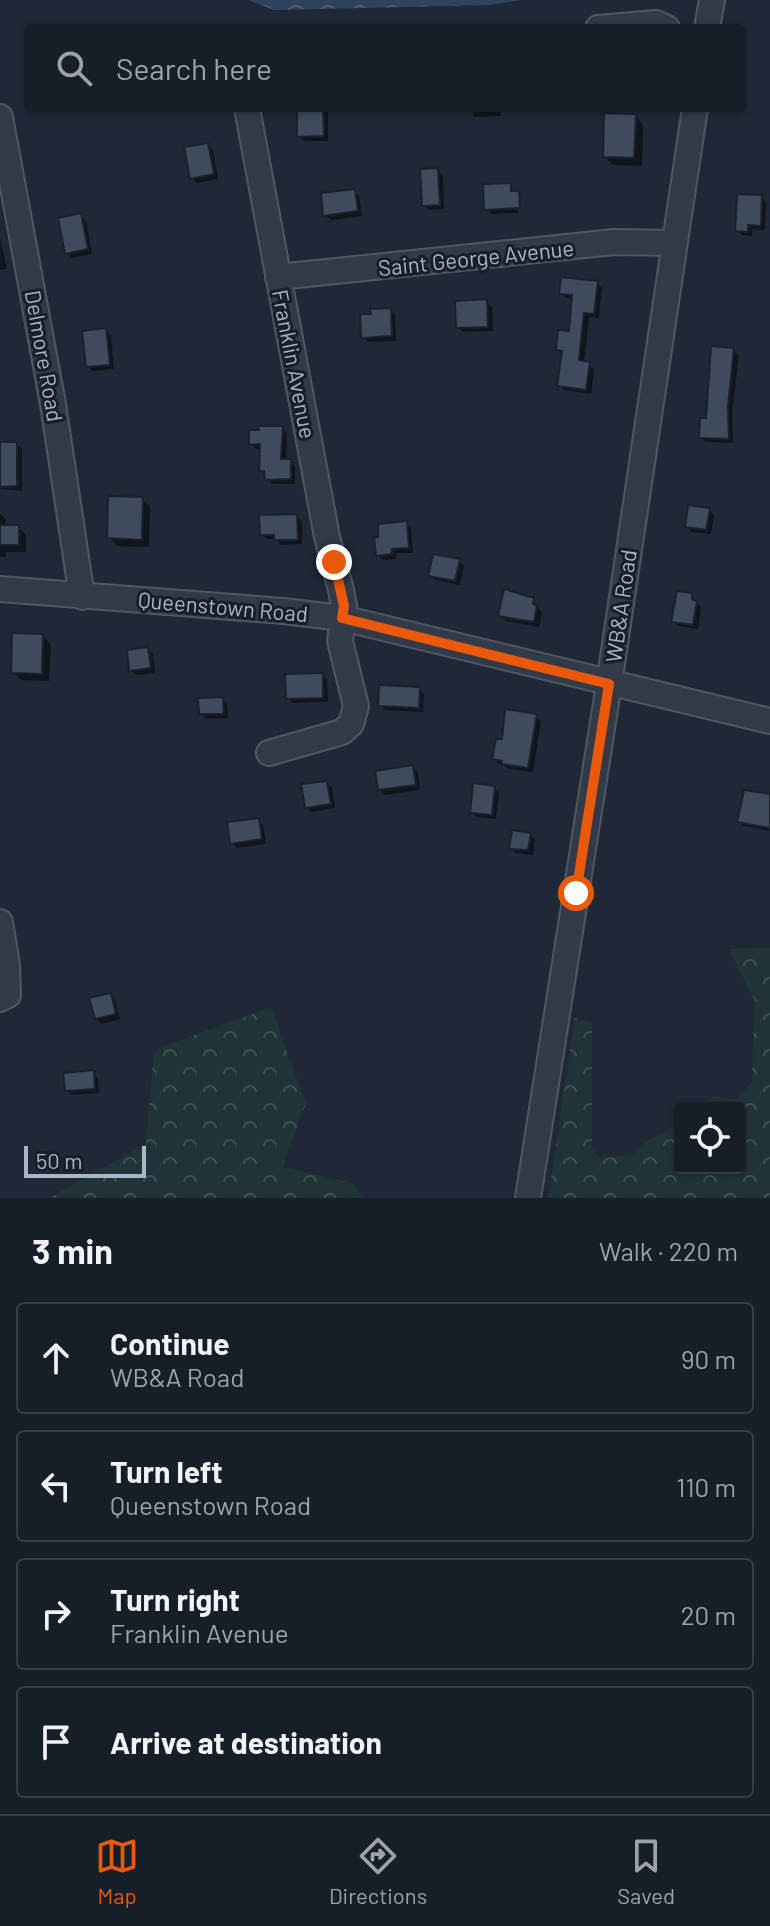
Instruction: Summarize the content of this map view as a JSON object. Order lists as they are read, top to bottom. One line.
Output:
{"streets":{"street":["Saint George Avenue","Delmore Road","Franklin Avenue","WB&A Road","Queenstown Road"]},"crossings":[["Saint George Avenue","Franklin Avenue"],["Saint George Avenue","WB&A Road"],["Delmore Road","Queenstown Road"],["Franklin Avenue","Queenstown Road"],["WB&A Road","Queenstown Road"]],"scale_bar":"50 m","page":{"search":"Search here","scale":"50 m","heading":["3 min","Walk · 220 m"],"list":[["Continue","WB&A Road","90 m"],["Turn left","Queenstown Road","110 m"],["Turn right","Franklin Avenue","20 m"],"Arrive at destination"],"nav":["Map","Directions","Saved"]}}
